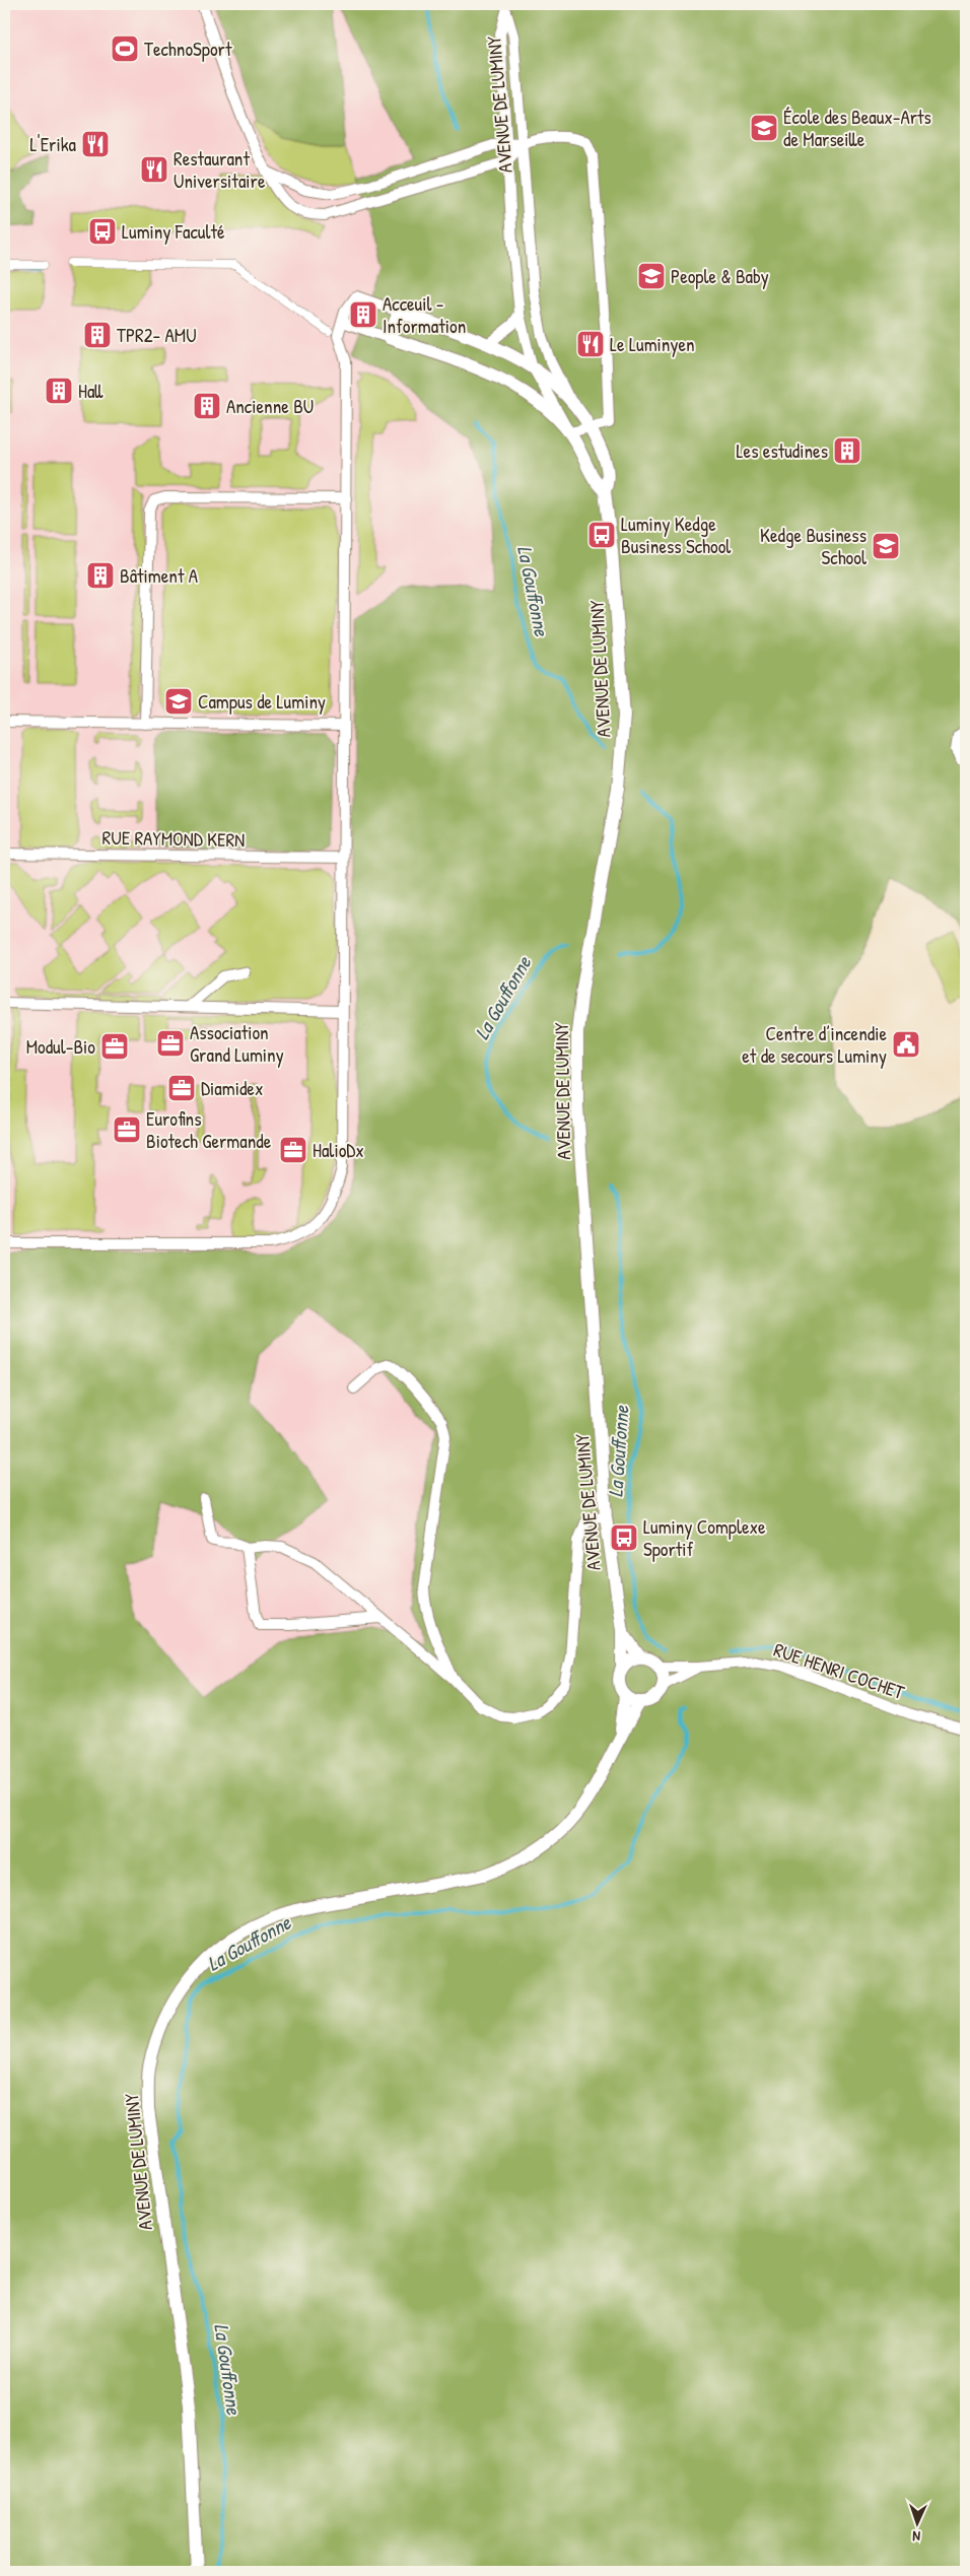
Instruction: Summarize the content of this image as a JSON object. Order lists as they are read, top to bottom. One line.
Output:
{"streets":{"street":["AVENUE DE LUMINY","RUE RAYMOND KERN","RUE HENRI COCHET"]},"crossings":[["AVENUE DE LUMINY","RUE HENRI COCHET"]],"water":["La Gouffonne"],"places":{"sports":["TechnoSport"],"school or university":["École des Beaux-Arts de Marseille","People & Baby","Kedge Business School","Campus de Luminy"],"restaurant":["L'Erika","Restaurant Universitaire","Le Luminyen"],"bus stop":["Luminy Faculté","Luminy Kedge Business School","Luminy Complexe Sportif"],"building":["Acceuil - Information","TPR2- AMU","Hall","Ancienne BU","Les estudines","Bâtiment A"],"office":["Association Grand Luminy","Modul-Bio","Diamidex","Eurofins Biotech Germande","HalioDx"],"public building":["Centre d’incendie et de secours Luminy"]},"north":"bottom"}
